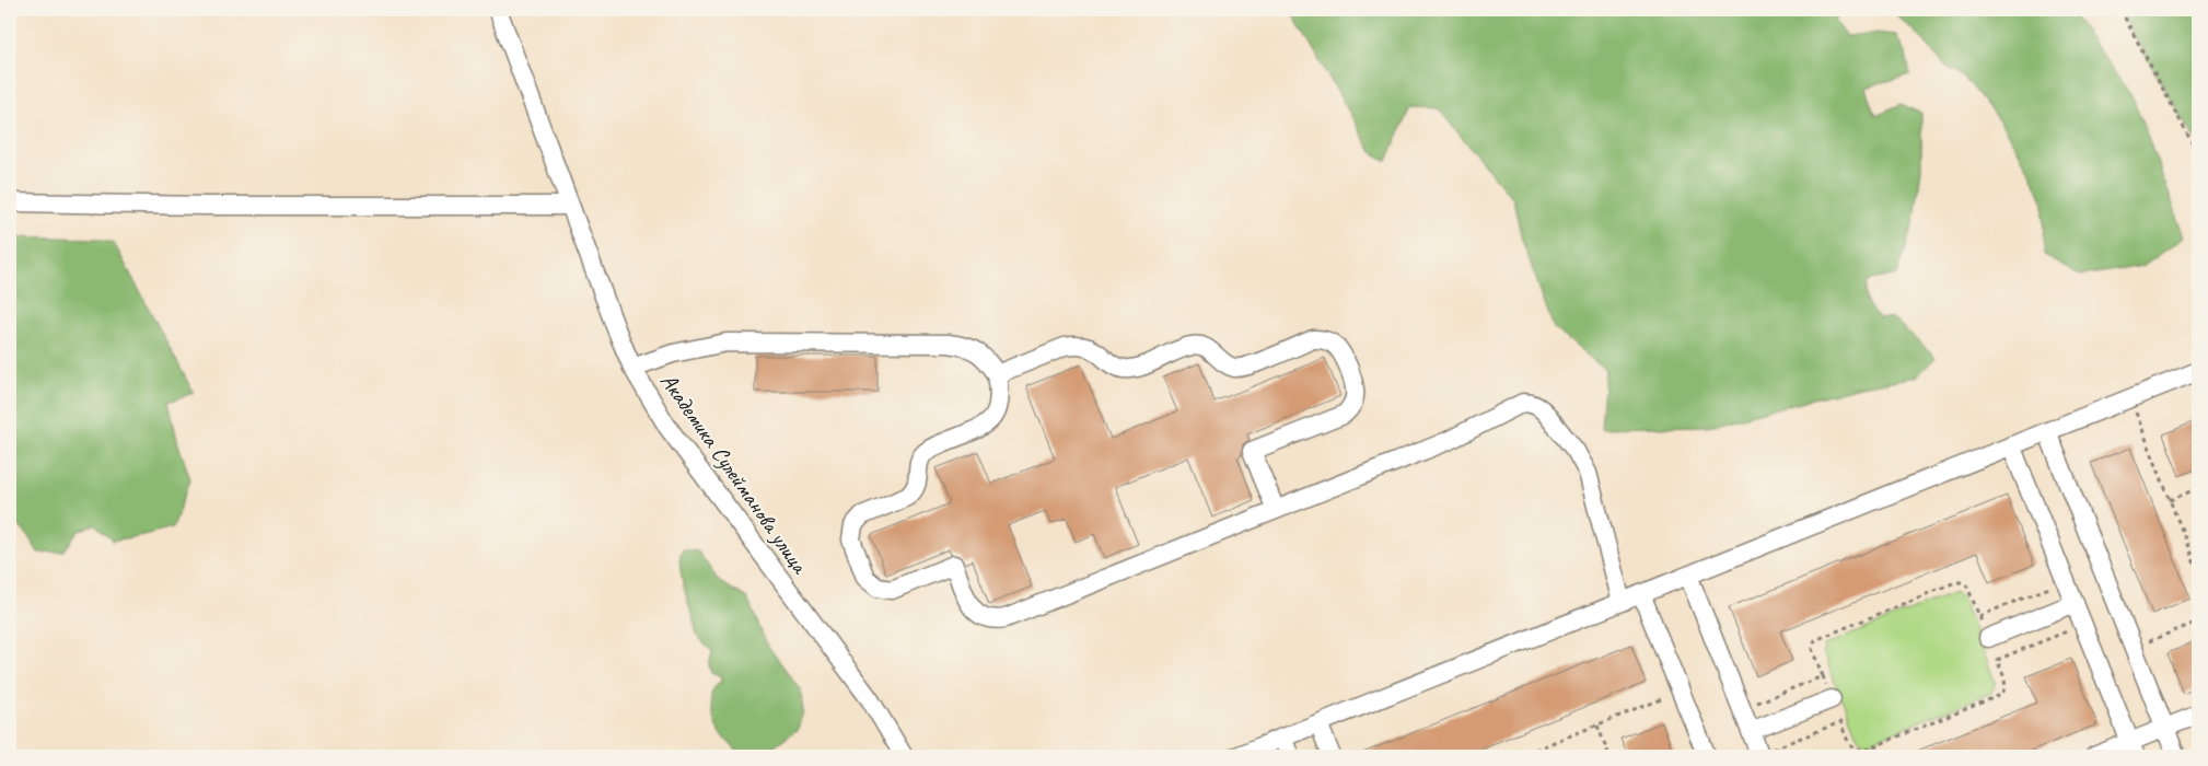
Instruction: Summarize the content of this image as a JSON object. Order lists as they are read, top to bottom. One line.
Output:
{"streets":{"street":["Академика Сулейманова улица"]}}
